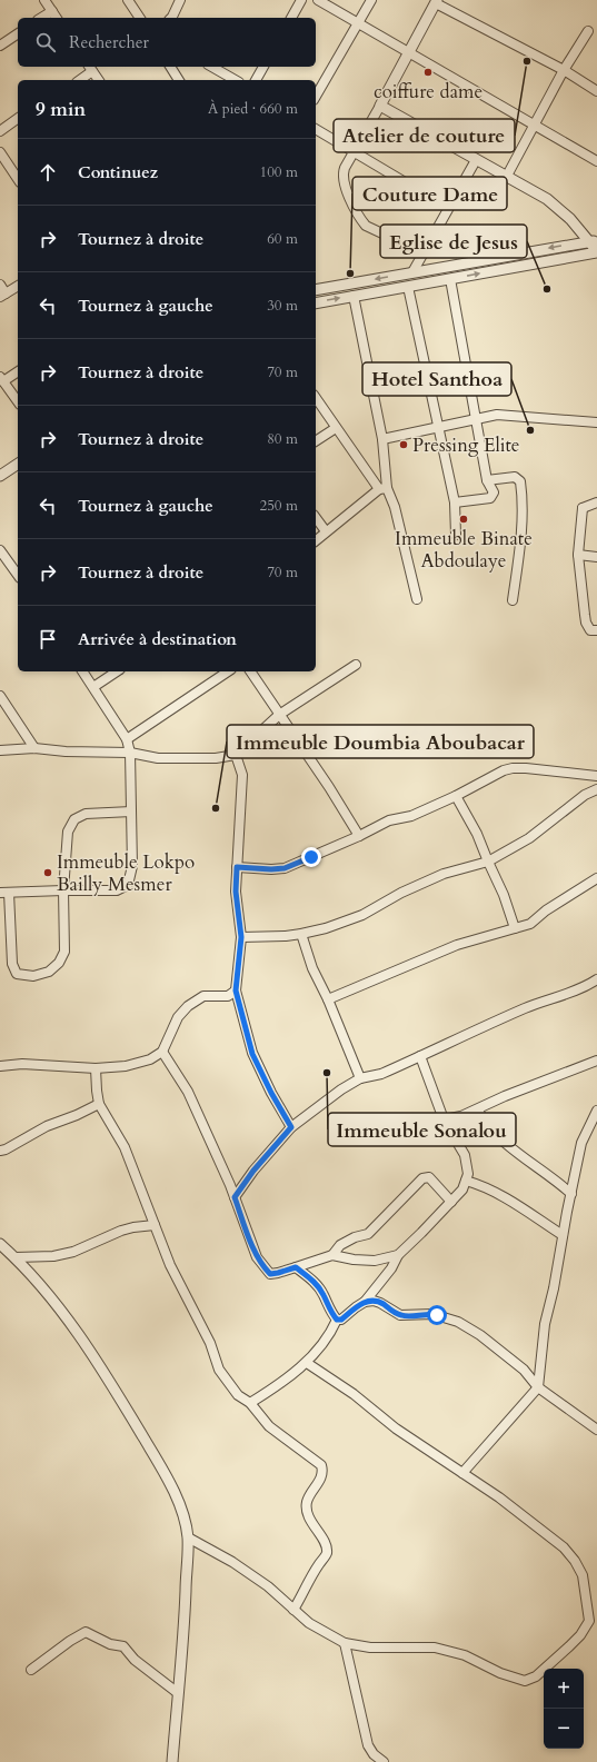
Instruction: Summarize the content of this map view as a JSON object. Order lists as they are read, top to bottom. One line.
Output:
{"places":["Atelier de couture","coiffure dame","Couture Dame","Eglise de Jesus","Hotel Santhoa","Pressing Elite","Immeuble Binate Abdoulaye","Immeuble Doumbia Aboubacar","Immeuble Lokpo Bailly Mesmer","Immeuble Sonalou"],"page":{"search":"Rechercher","heading":["9 min","À pied · 660 m"],"list":[["Continuez","100 m"],["Tournez à droite","60 m"],["Tournez à gauche","30 m"],["Tournez à droite","70 m"],["Tournez à droite","80 m"],["Tournez à gauche","250 m"],["Tournez à droite","70 m"],"Arrivée à destination"],"map_buttons":["+","−"]}}
